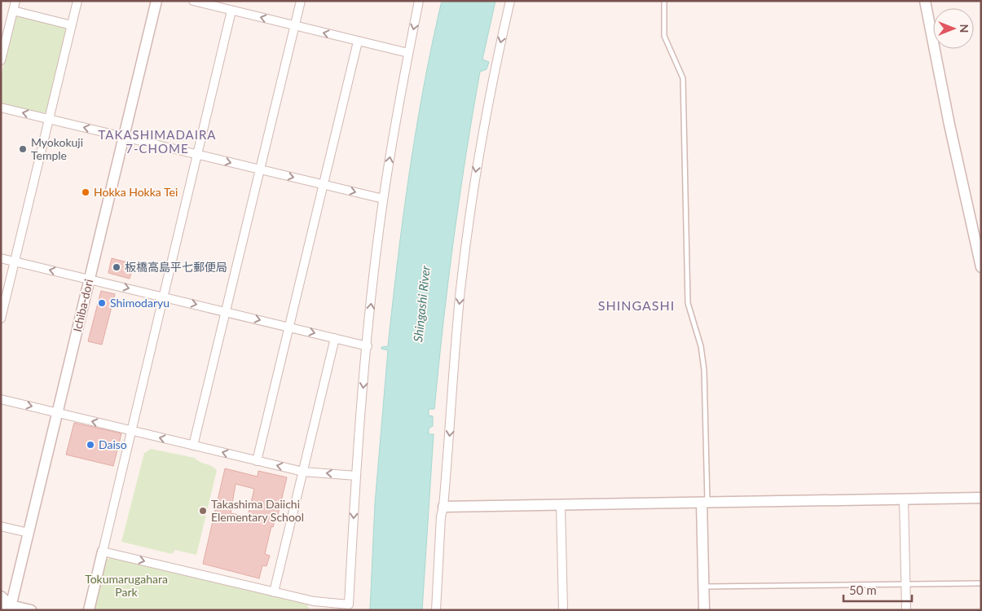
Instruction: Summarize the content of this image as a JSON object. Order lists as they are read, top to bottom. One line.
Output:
{"streets":{"street":["Ichiba-dori"]},"districts":["TAKASHIMADAIRA 7-CHOME","SHINGASHI"],"water":["Shingashi River"],"parks":["Tokumarugahara Park"],"places":["Myokokuji Temple","Hokka Hokka Tei","板橋高島平七郵便局","Shimodaryu","Daiso","Takashima Daiichi Elementary School"],"scale_bar":"50 m","north":"right"}
